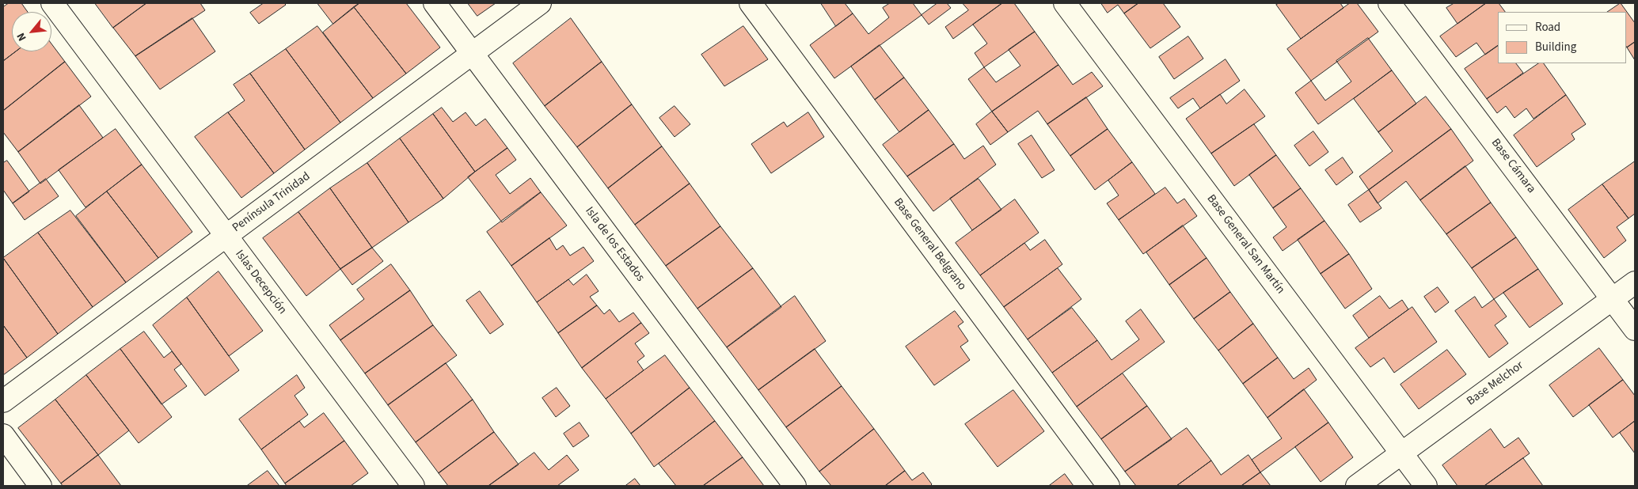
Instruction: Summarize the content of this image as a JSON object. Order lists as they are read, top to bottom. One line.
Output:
{"streets":{"street":["Base Cámara","Península Trinidad","Isla de los Estados","Base General Belgrano","Base General San Martín","Islas Decepción","Base Melchor"]},"crossings":[["Base Cámara","Base Melchor"],["Península Trinidad","Isla de los Estados"],["Península Trinidad","Islas Decepción"],["Base General San Martín","Base Melchor"]],"legend":["Road","Building"],"north":"bottom left"}
